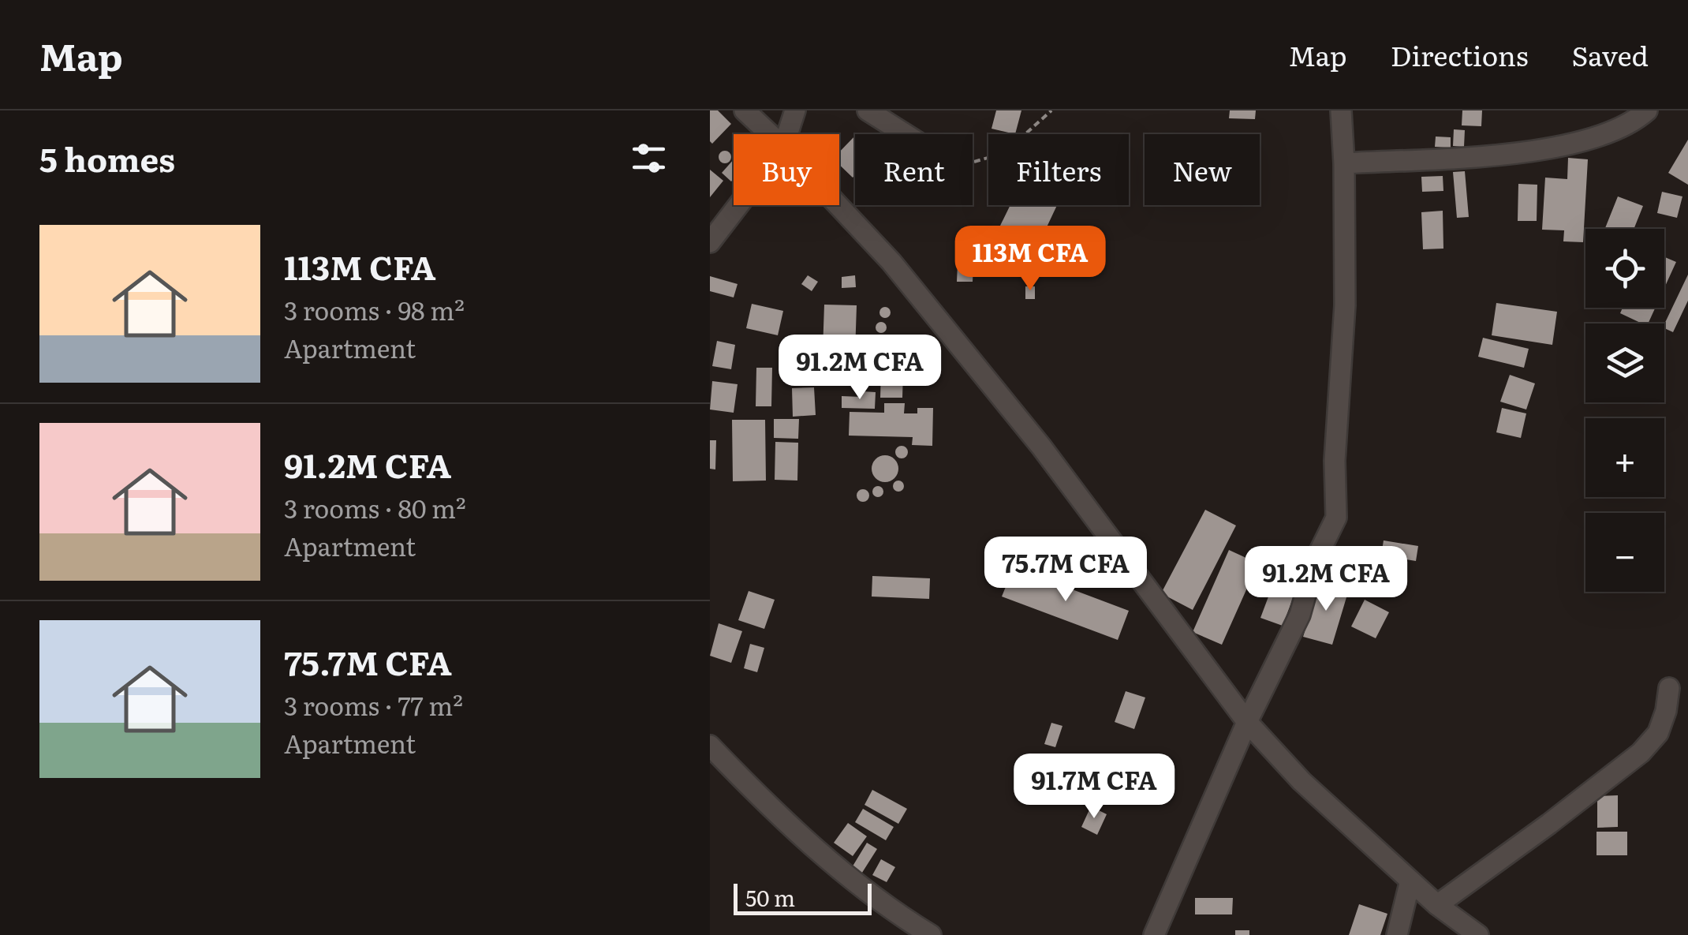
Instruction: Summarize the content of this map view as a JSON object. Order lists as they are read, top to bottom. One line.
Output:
{"scale_bar":"50 m","page":{"header":"Map","nav":["Map","Directions","Saved"],"heading":"5 homes","chip":["Buy","Rent","Filters","New"],"list":[{"name":"113M CFA","note":"3 rooms · 98 m² · Apartment"},{"name":"91.2M CFA","note":"3 rooms · 80 m² · Apartment"},{"name":"75.7M CFA","note":"3 rooms · 77 m² · Apartment"}],"price":["113M CFA","91.2M CFA","75.7M CFA","91.2M CFA","91.7M CFA"],"map_buttons":["+","−"],"scale":"50 m"}}
